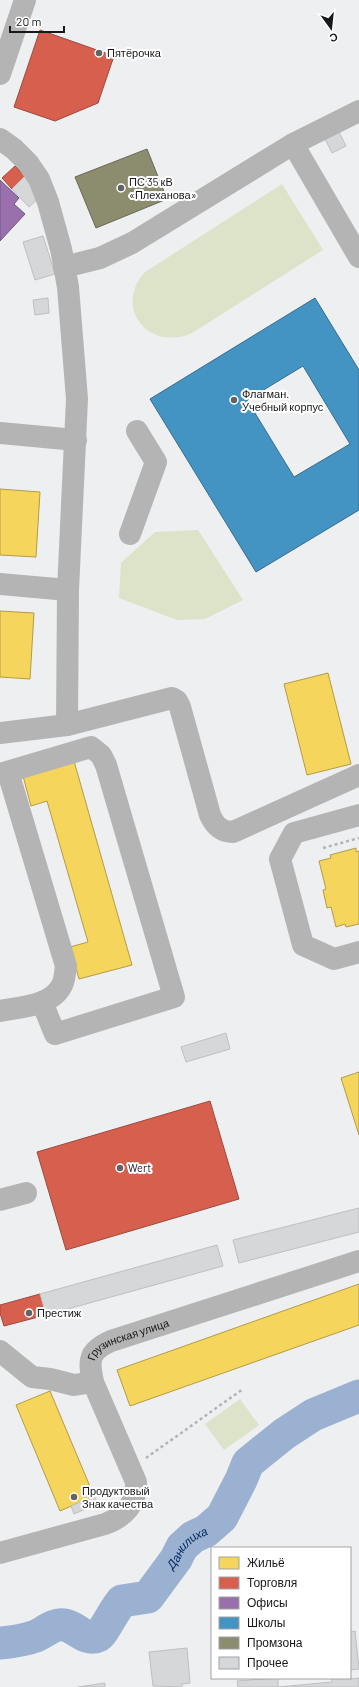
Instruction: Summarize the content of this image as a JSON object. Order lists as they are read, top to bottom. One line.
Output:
{"streets":{"street":["Грузинская улица"]},"water":["Данилиха"],"places":["Пятёрочка","ПС 35 кВ «Плеханова»","Флагман. Учебный корпус","Wert","Престиж","Продуктовый Знак качества"],"legend":["Жильё","Торговля","Офисы","Школы","Промзона","Прочее"],"scale_bar":"20 m","north":"bottom"}
